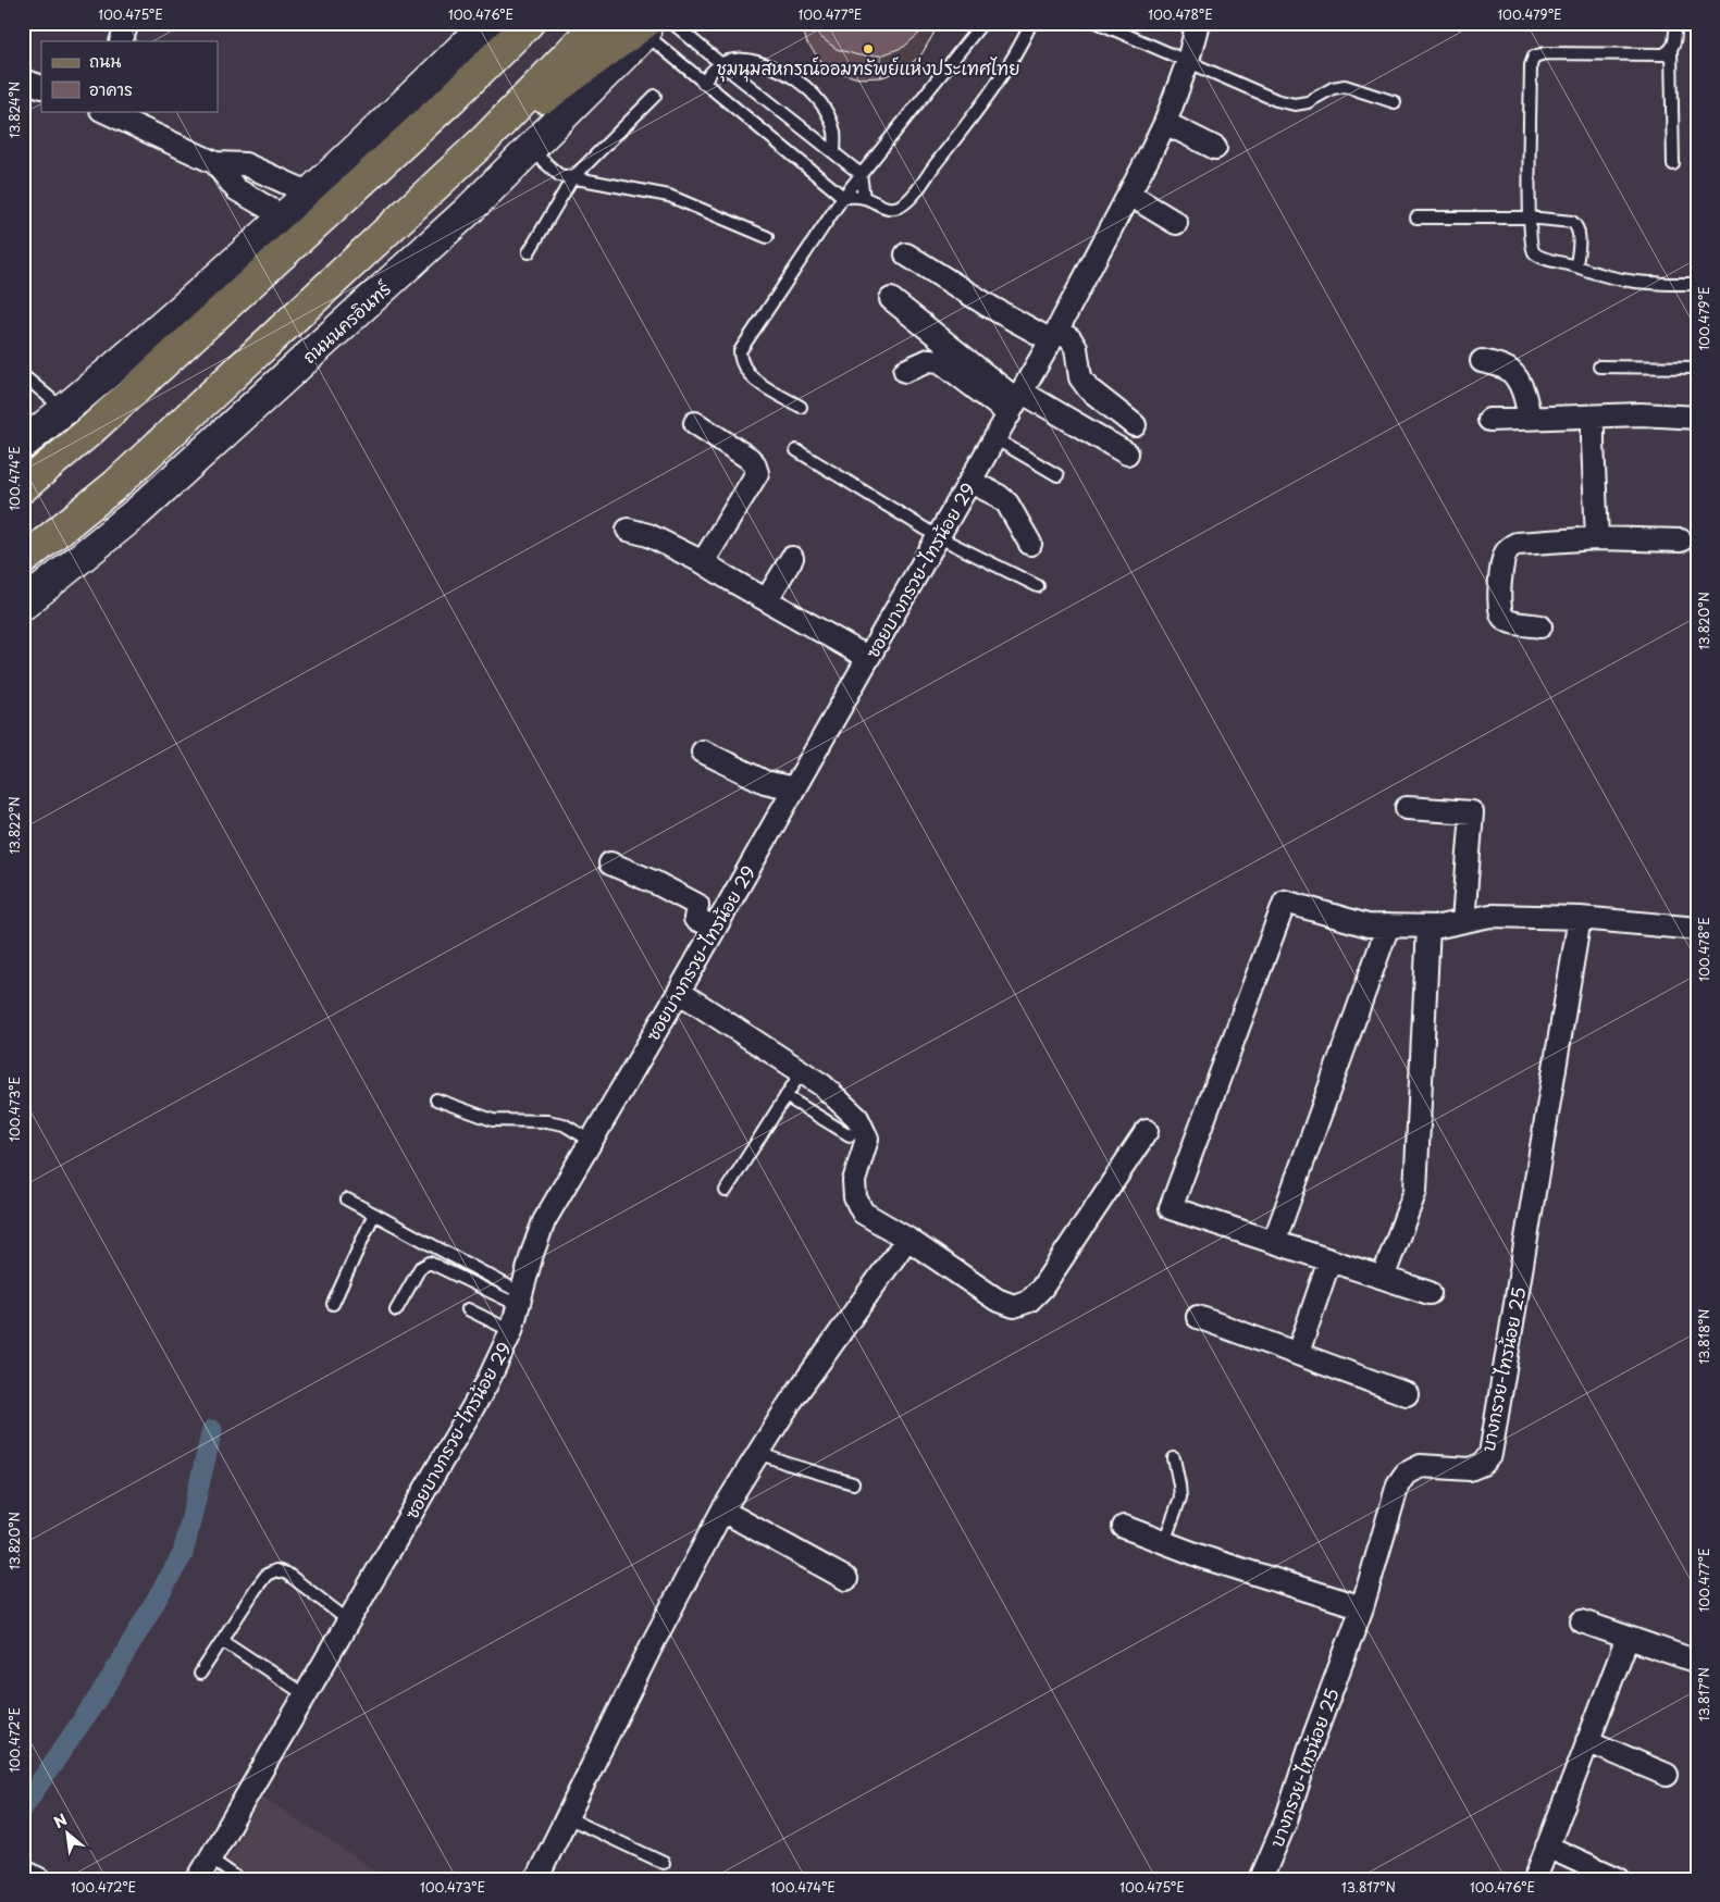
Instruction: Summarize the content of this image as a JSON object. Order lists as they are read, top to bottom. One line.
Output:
{"streets":{"main road":["ถนนนครอินทร์"],"street":["ซอยบางกรวย-ไทรน้อย 29","บางกรวย-ไทรน้อย 25"]},"places":["ชุมนุมสหกรณ์ออมทรัพย์แห่งประเทศไทย"],"legend":["ถนน","อาคาร"],"north":"top left","coordinates":["100.475°E","100.476°E","100.477°E","100.478°E","100.479°E","13.824°N","100.474°E","13.820°N","13.822°N","100.473°E","13.818°N","13.817°N","100.472°E"]}
